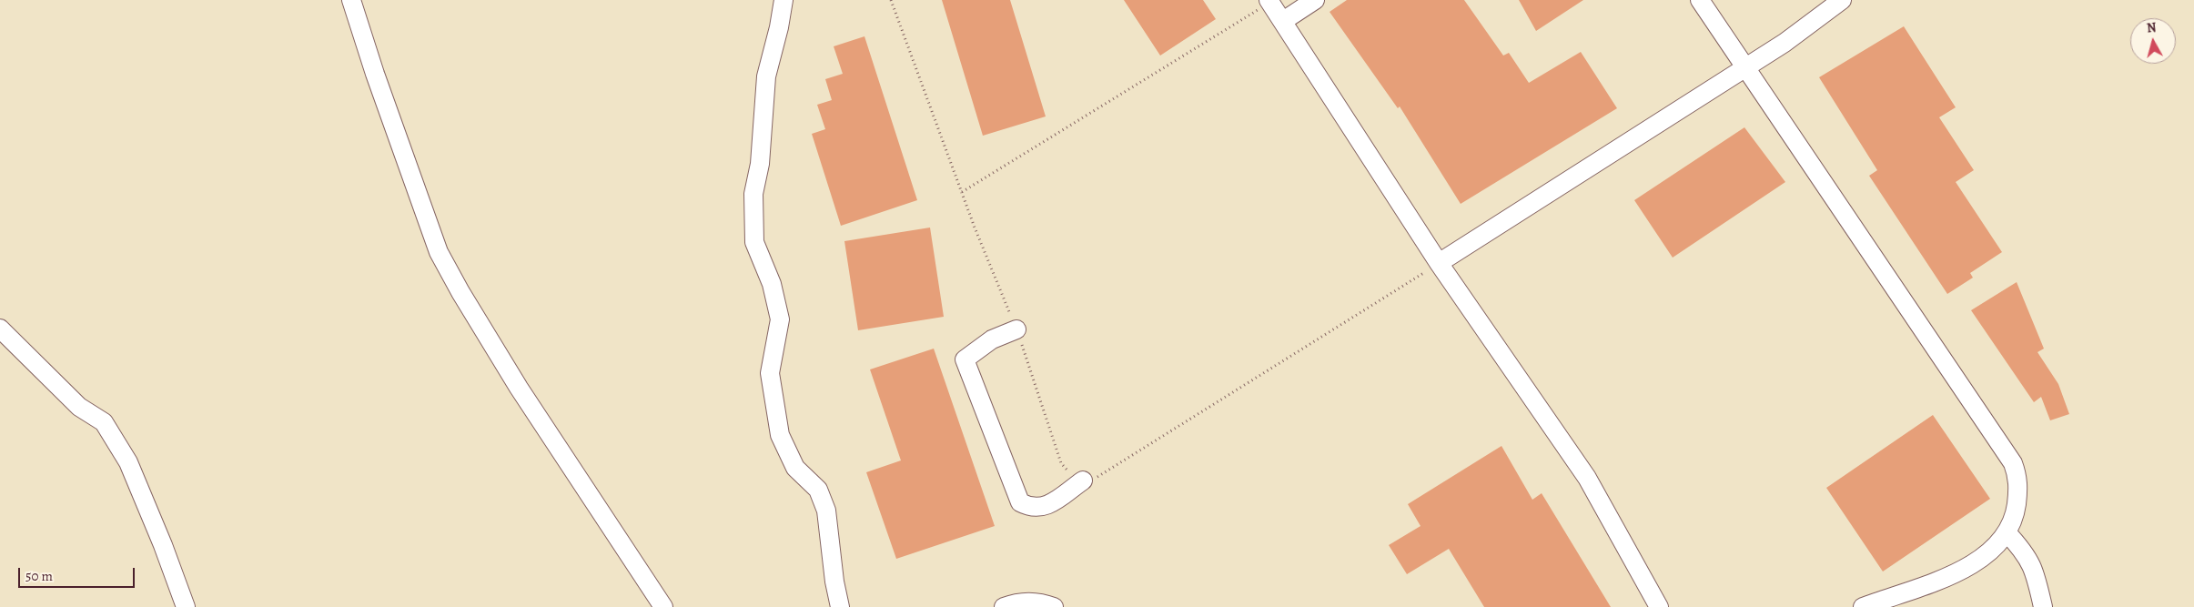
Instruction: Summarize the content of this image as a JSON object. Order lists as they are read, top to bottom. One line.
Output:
{"scale_bar":"50 m","north":"top"}
